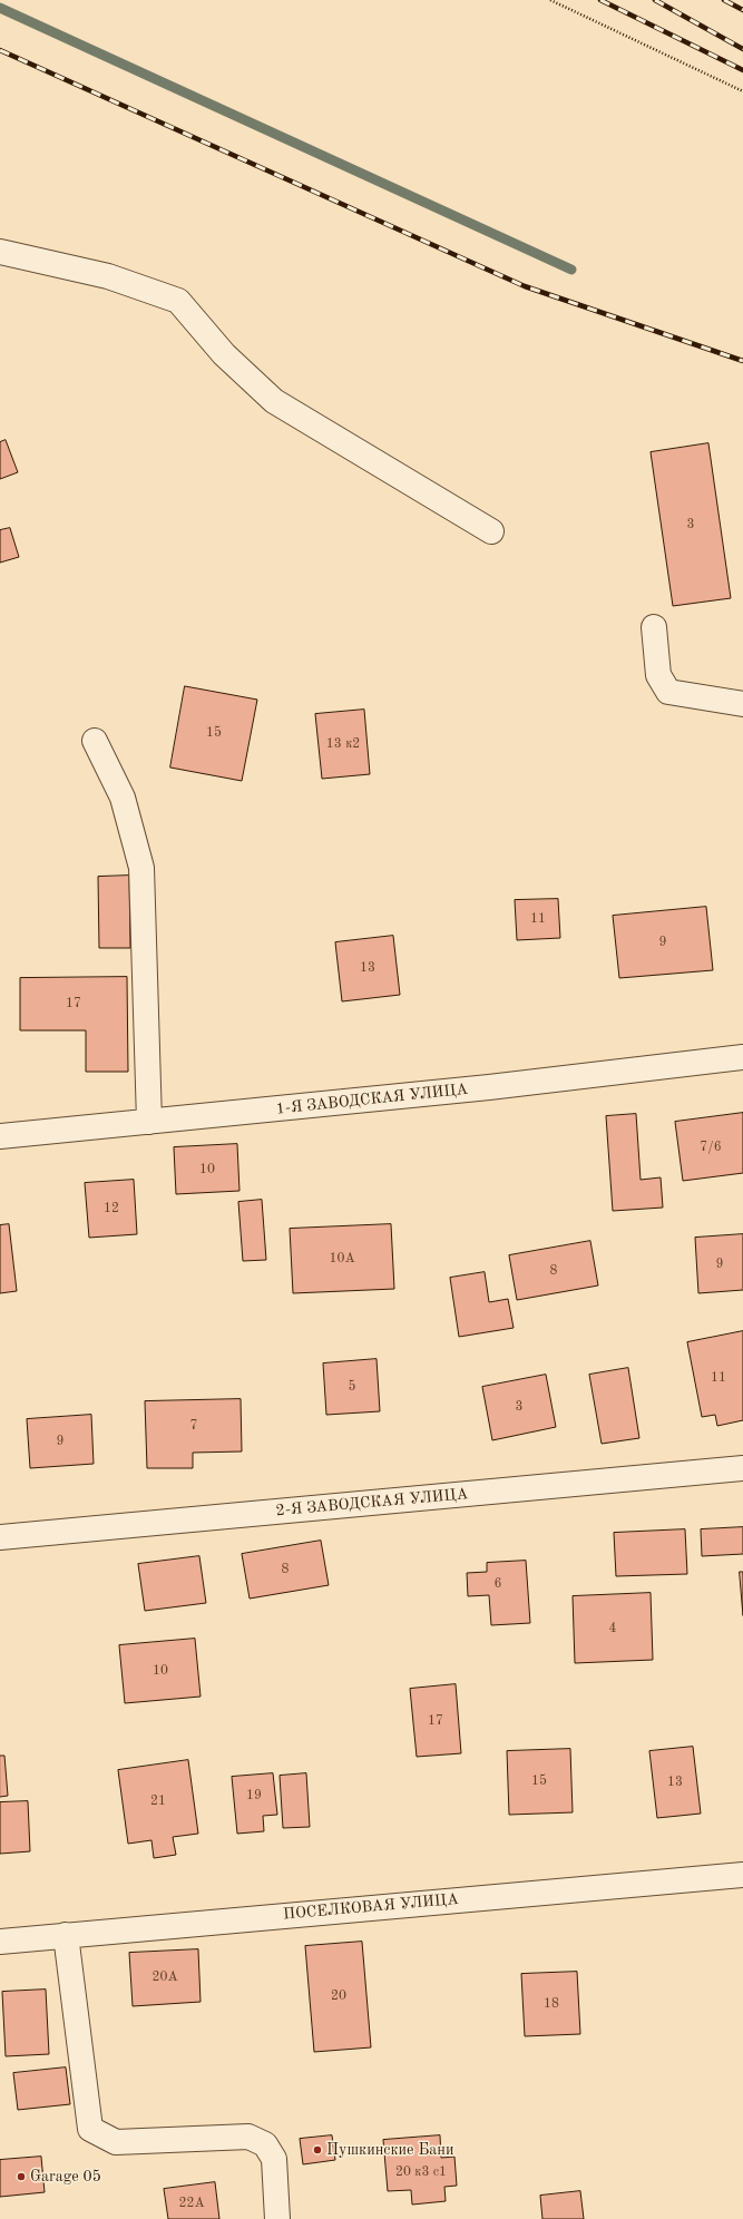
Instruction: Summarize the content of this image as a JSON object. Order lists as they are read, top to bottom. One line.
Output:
{"streets":{"street":["1-Я ЗАВОДСКАЯ УЛИЦА","2-Я ЗАВОДСКАЯ УЛИЦА","ПОСЕЛКОВАЯ УЛИЦА"]},"places":["Пушкинские Бани","Garage 05"],"house_numbers":["3","15","13 к2","11","9","13","17","7/6","10","12","10А","9","8","11","5","3","7","9","8","6","4","10","17","15","13","19","21","20А","20","18","20 к3 с1","22А"]}
